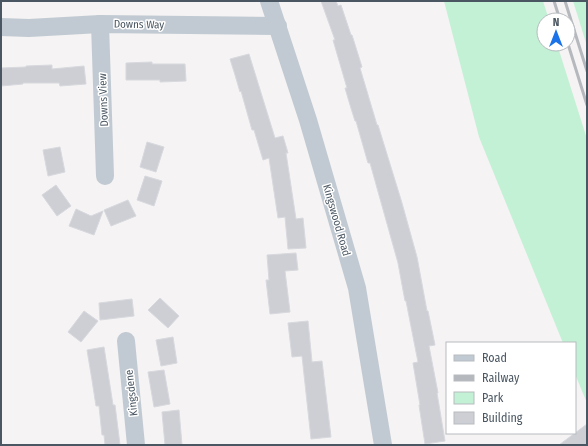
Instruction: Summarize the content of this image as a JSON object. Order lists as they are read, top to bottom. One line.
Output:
{"streets":{"street":["Downs Way","Downs View","Kingswood Road","Kingsdene"]},"crossings":[["Downs Way","Downs View"],["Downs Way","Kingswood Road"]],"legend":["Road","Railway","Park","Building"],"north":"top"}
